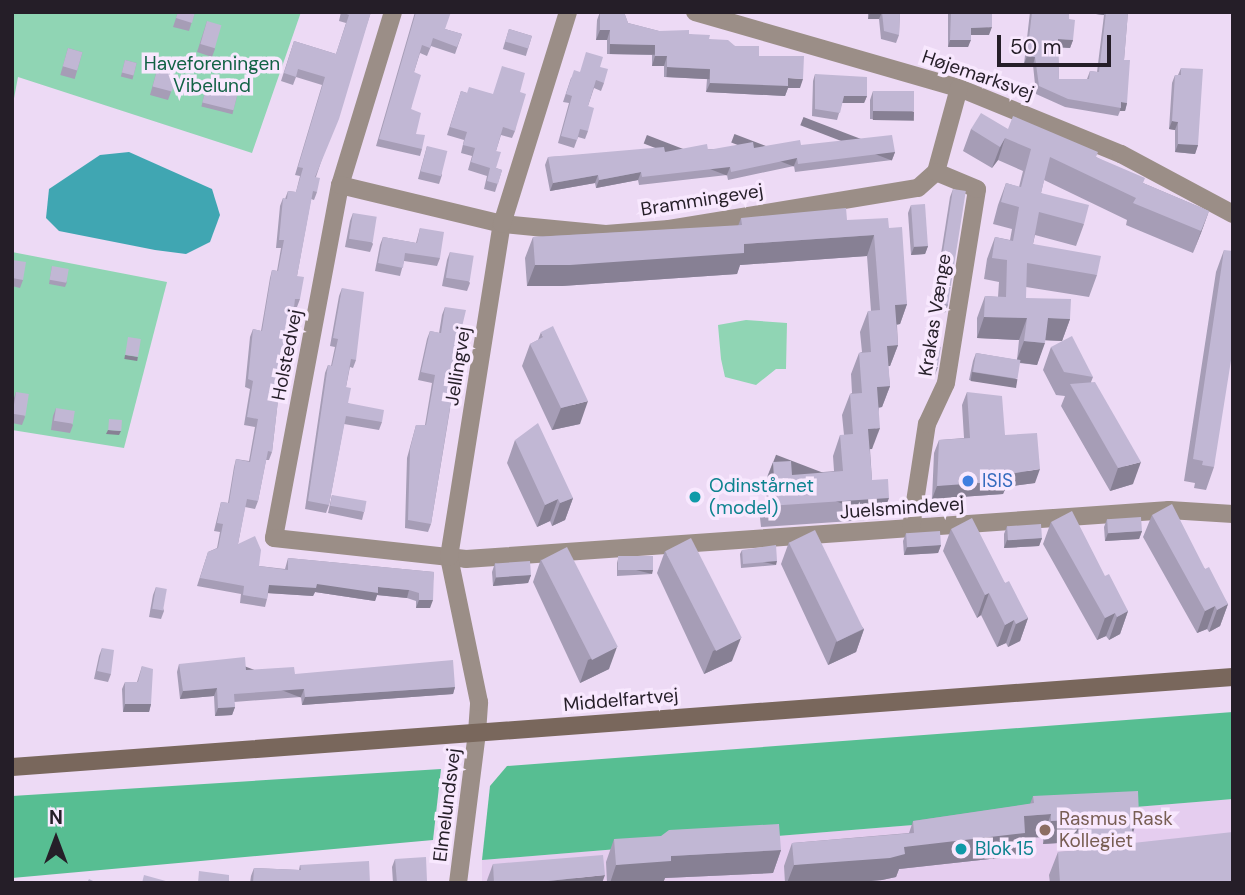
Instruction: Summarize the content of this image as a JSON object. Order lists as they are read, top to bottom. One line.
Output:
{"streets":{"main road":["Middelfartvej"],"street":["Højemarksvej","Brammingevej","Krakas Vænge","Holstedvej","Jellingvej","Juelsmindevej","Elmelundsvej"]},"crossings":[["Brammingevej","Krakas Vænge"],["Brammingevej","Holstedvej"],["Brammingevej","Jellingvej"],["Krakas Vænge","Juelsmindevej"],["Holstedvej","Jellingvej"],["Holstedvej","Juelsmindevej"],["Jellingvej","Juelsmindevej"],["Jellingvej","Middelfartvej"],["Jellingvej","Elmelundsvej"],["Middelfartvej","Elmelundsvej"]],"parks":["Haveforeningen Vibelund"],"places":["ISIS","Odinstårnet (model)","Rasmus Rask Kollegiet","Blok 15"],"scale_bar":"50 m","north":"top"}
